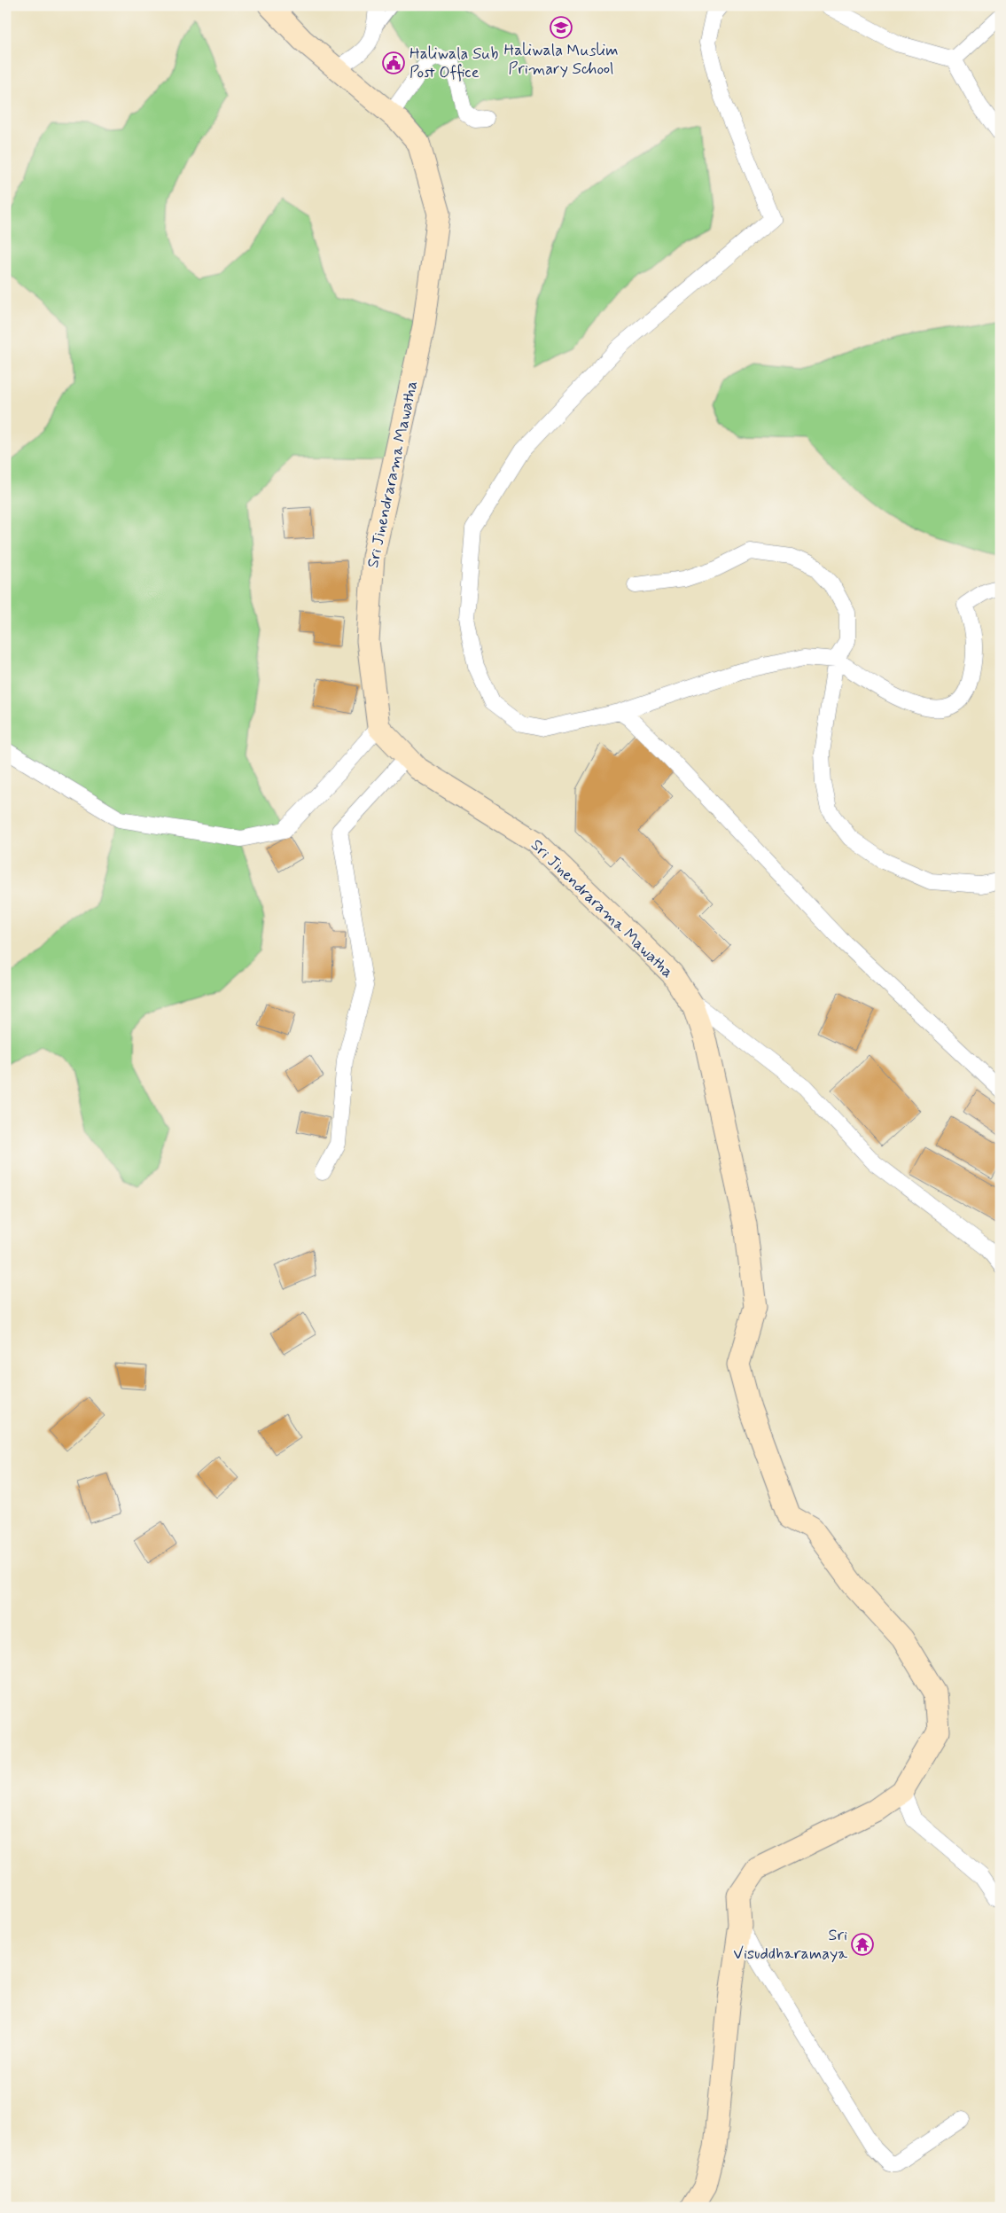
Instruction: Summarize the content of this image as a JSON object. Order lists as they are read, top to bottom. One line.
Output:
{"streets":{"main road":["Sri Jinendrarama Mawatha"]},"places":{"school or university":["Haliwala Muslim Primary School"],"public building":["Haliwala Sub Post Office"],"temple":["Sri Visuddharamaya"]}}
